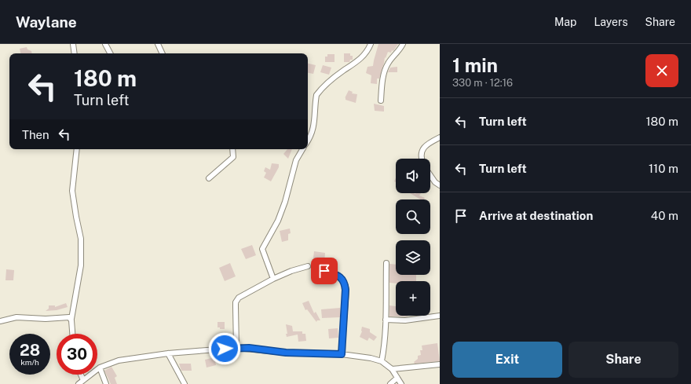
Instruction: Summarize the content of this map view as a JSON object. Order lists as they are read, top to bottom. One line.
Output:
{"page":{"header":"Waylane","nav":["Map","Layers","Share"],"heading":["1 min","330 m · 12:16"],"turn":["180 m","Turn left"],"list":[{"name":"Turn left","value":"180 m"},{"name":"Turn left","value":"110 m"},{"name":"Arrive at destination","value":"40 m"}],"then":"Then","map_buttons":"+","speed":"28 km/h","limit":"30","buttons":["Exit","Share"]}}
